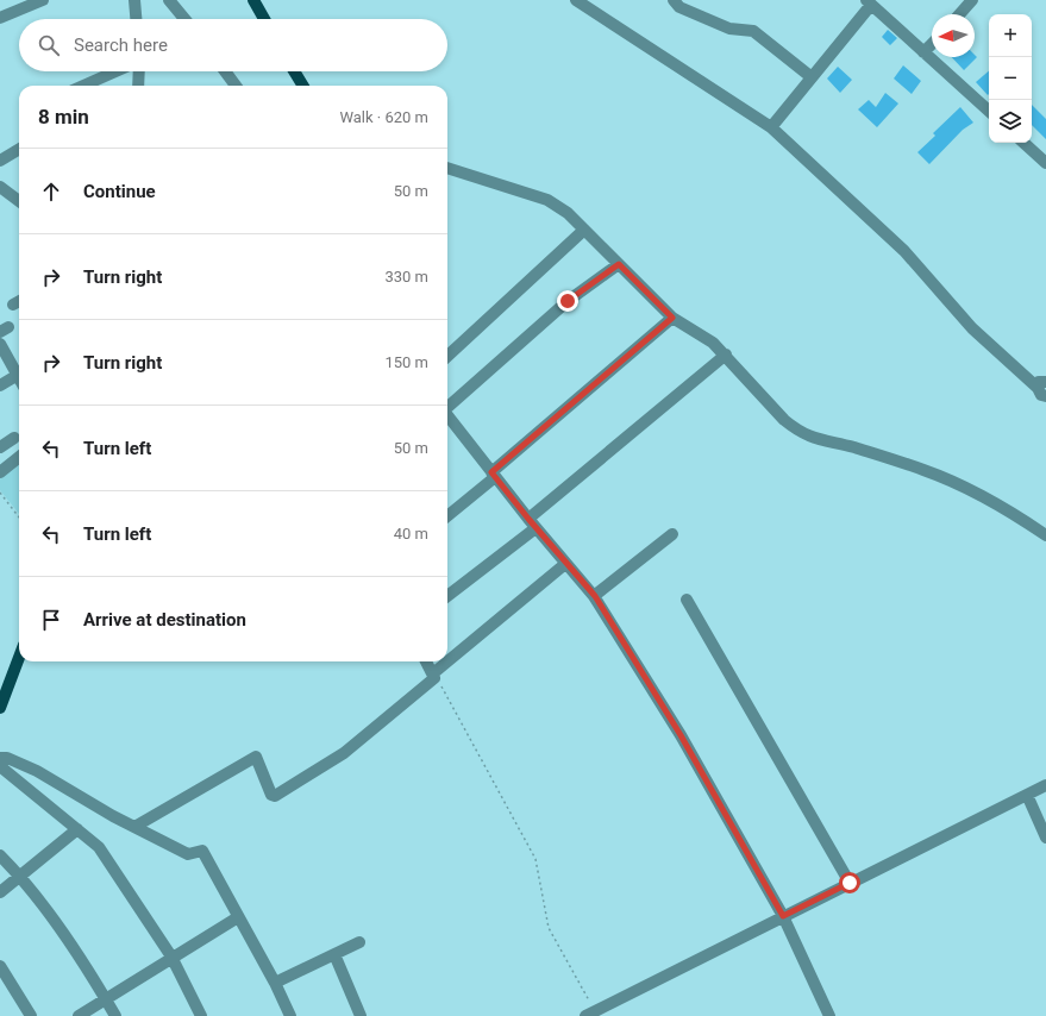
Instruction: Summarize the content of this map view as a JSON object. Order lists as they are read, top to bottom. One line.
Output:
{"north":"left","page":{"map_buttons":["+","−"],"search":"Search here","heading":["8 min","Walk · 620 m"],"list":[["Continue","50 m"],["Turn right","330 m"],["Turn right","150 m"],["Turn left","50 m"],["Turn left","40 m"],"Arrive at destination"]}}
